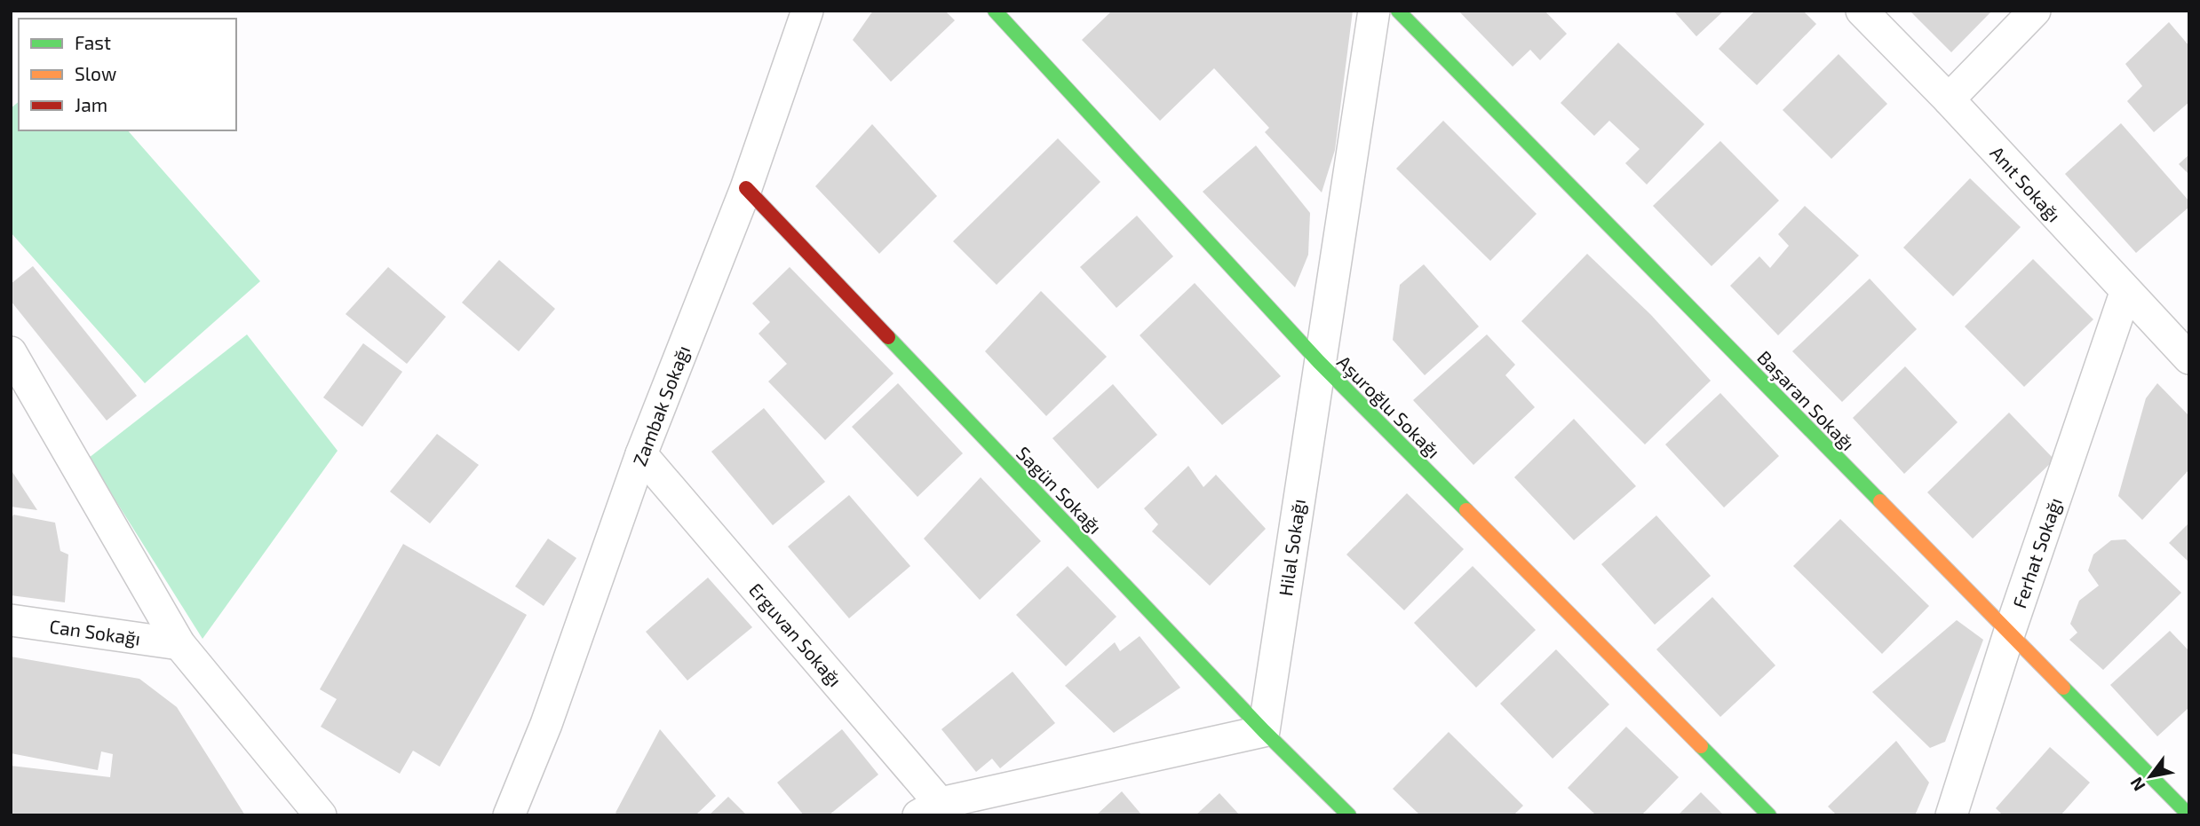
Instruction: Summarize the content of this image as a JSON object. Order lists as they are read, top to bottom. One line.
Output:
{"streets":{"street":["Anıt Sokağı","Başaran Sokağı","Zambak Sokağı","Aşuroğlu Sokağı","Sagün Sokağı","Hilal Sokağı","Ferhat Sokağı","Can Sokağı","Erguvan Sokağı"]},"crossings":[["Anıt Sokağı","Ferhat Sokağı"],["Başaran Sokağı","Ferhat Sokağı"],["Zambak Sokağı","Sagün Sokağı"],["Zambak Sokağı","Erguvan Sokağı"],["Aşuroğlu Sokağı","Hilal Sokağı"],["Sagün Sokağı","Hilal Sokağı"]],"legend":["Fast","Slow","Jam"],"north":"bottom left"}
